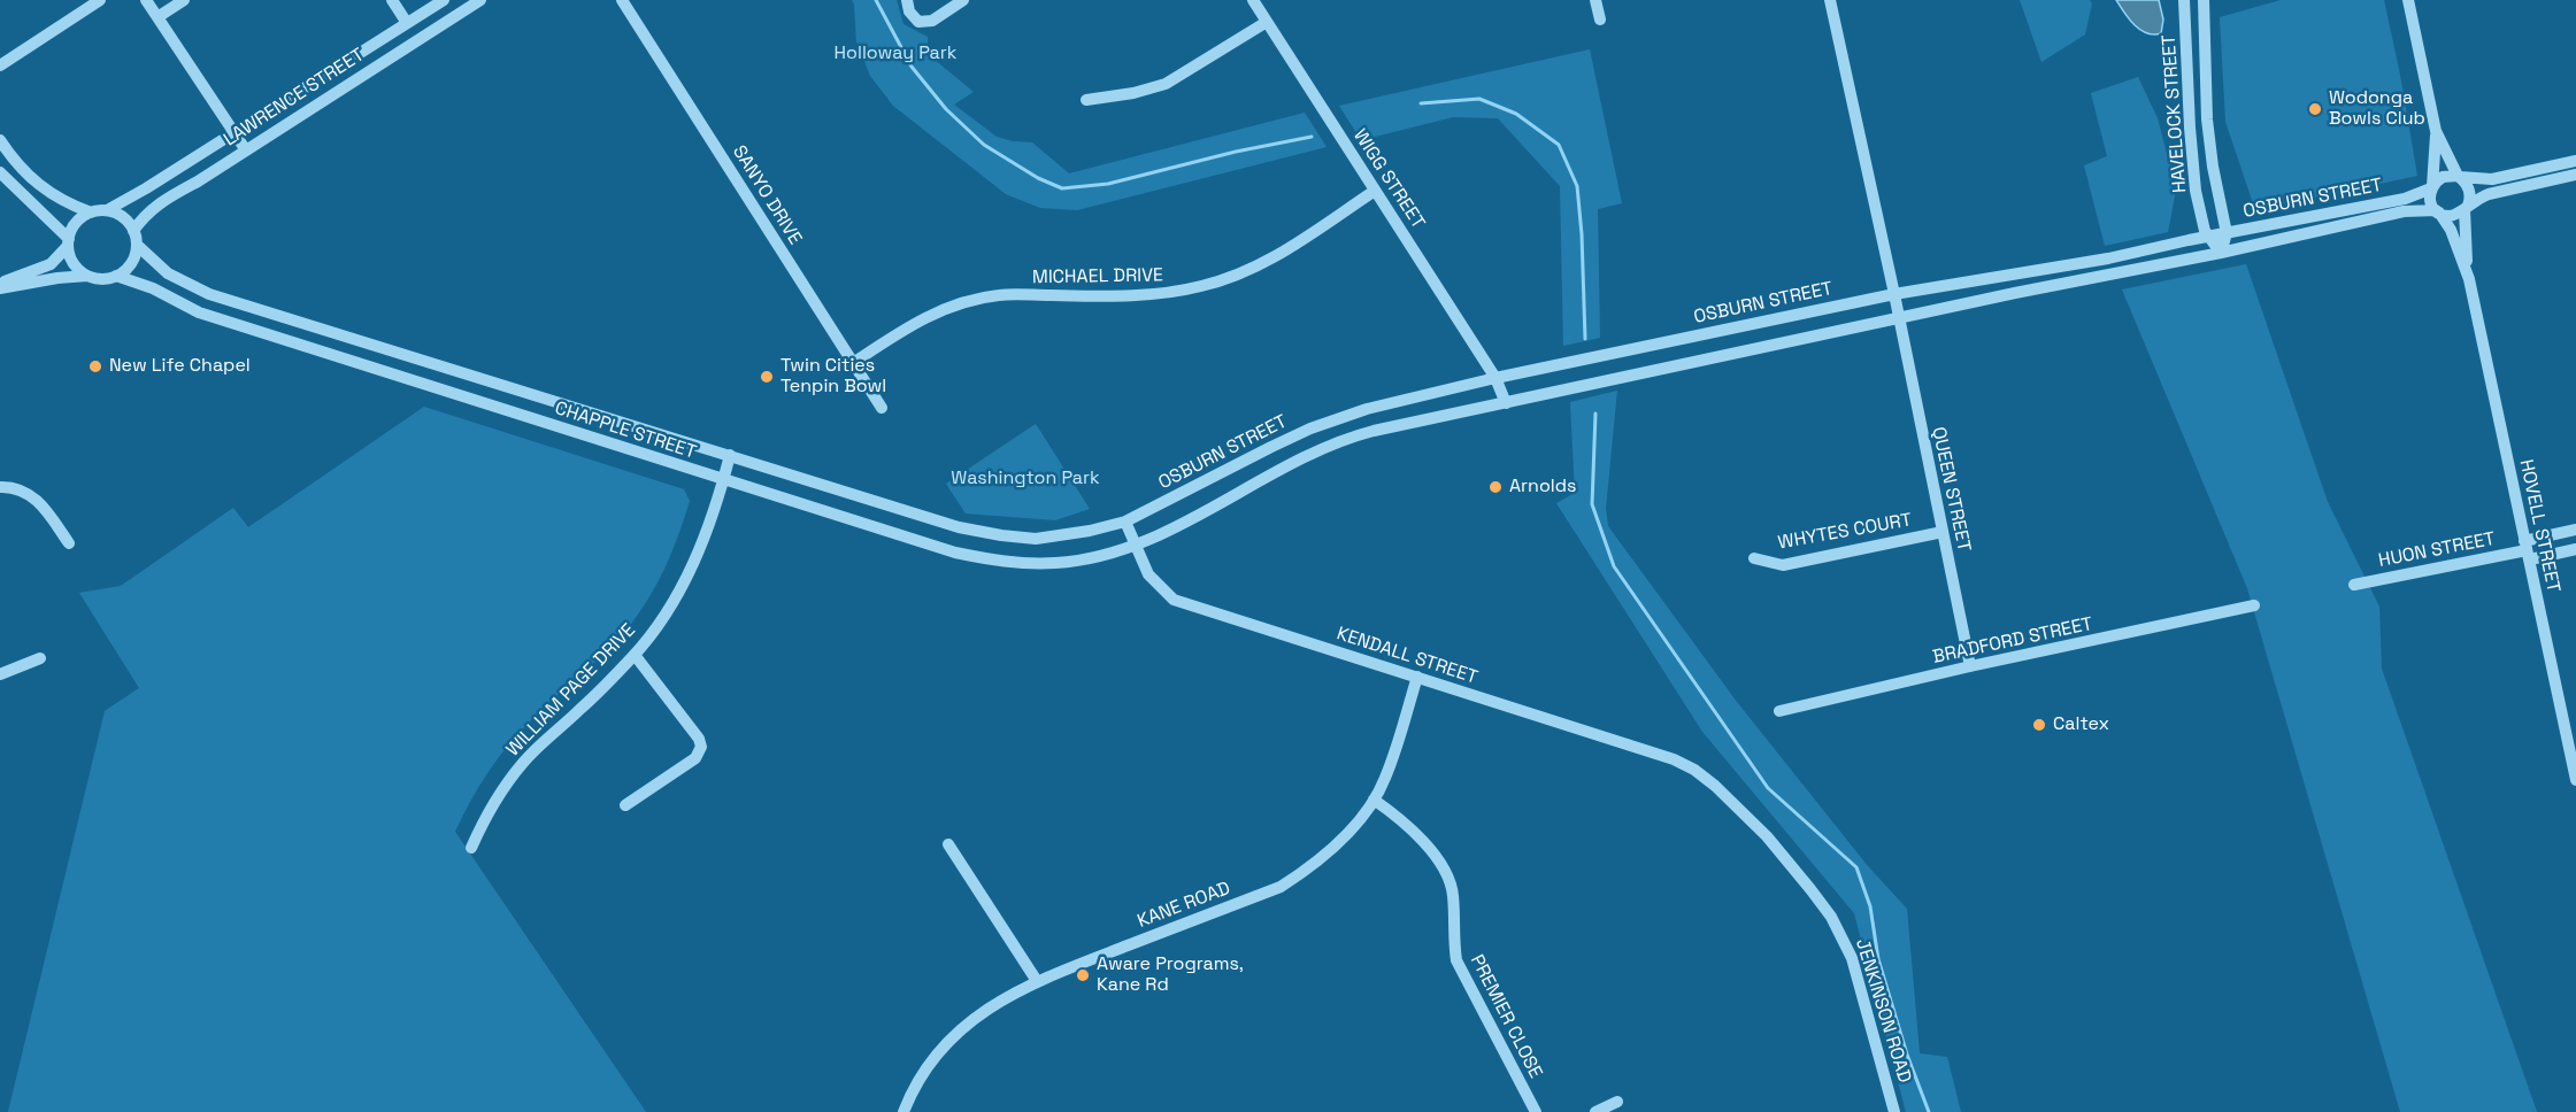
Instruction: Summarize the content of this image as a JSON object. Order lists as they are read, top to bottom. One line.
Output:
{"streets":{"street":["LAWRENCE STREET","HAVELOCK STREET","WIGG STREET","SANYO DRIVE","OSBURN STREET","MICHAEL DRIVE","CHAPPLE STREET","QUEEN STREET","HOVELL STREET","WHYTES COURT","HUON STREET","BRADFORD STREET","KENDALL STREET","WILLIAM PAGE DRIVE","KANE ROAD","JENKINSON ROAD","PREMIER CLOSE"]},"crossings":[["LAWRENCE STREET","CHAPPLE STREET"],["HAVELOCK STREET","OSBURN STREET"],["WIGG STREET","OSBURN STREET"],["WIGG STREET","MICHAEL DRIVE"],["SANYO DRIVE","MICHAEL DRIVE"],["OSBURN STREET","CHAPPLE STREET"],["OSBURN STREET","QUEEN STREET"],["OSBURN STREET","HOVELL STREET"],["OSBURN STREET","KENDALL STREET"],["CHAPPLE STREET","KENDALL STREET"],["CHAPPLE STREET","WILLIAM PAGE DRIVE"],["QUEEN STREET","WHYTES COURT"],["QUEEN STREET","BRADFORD STREET"],["HOVELL STREET","HUON STREET"],["KENDALL STREET","KANE ROAD"],["KENDALL STREET","JENKINSON ROAD"],["KANE ROAD","PREMIER CLOSE"]],"parks":["Holloway Park","Washington Park"],"places":["Wodonga Bowls Club","New Life Chapel","Twin Cities Tenpin Bowl","Arnolds","Caltex","Aware Programs, Kane Rd"]}
